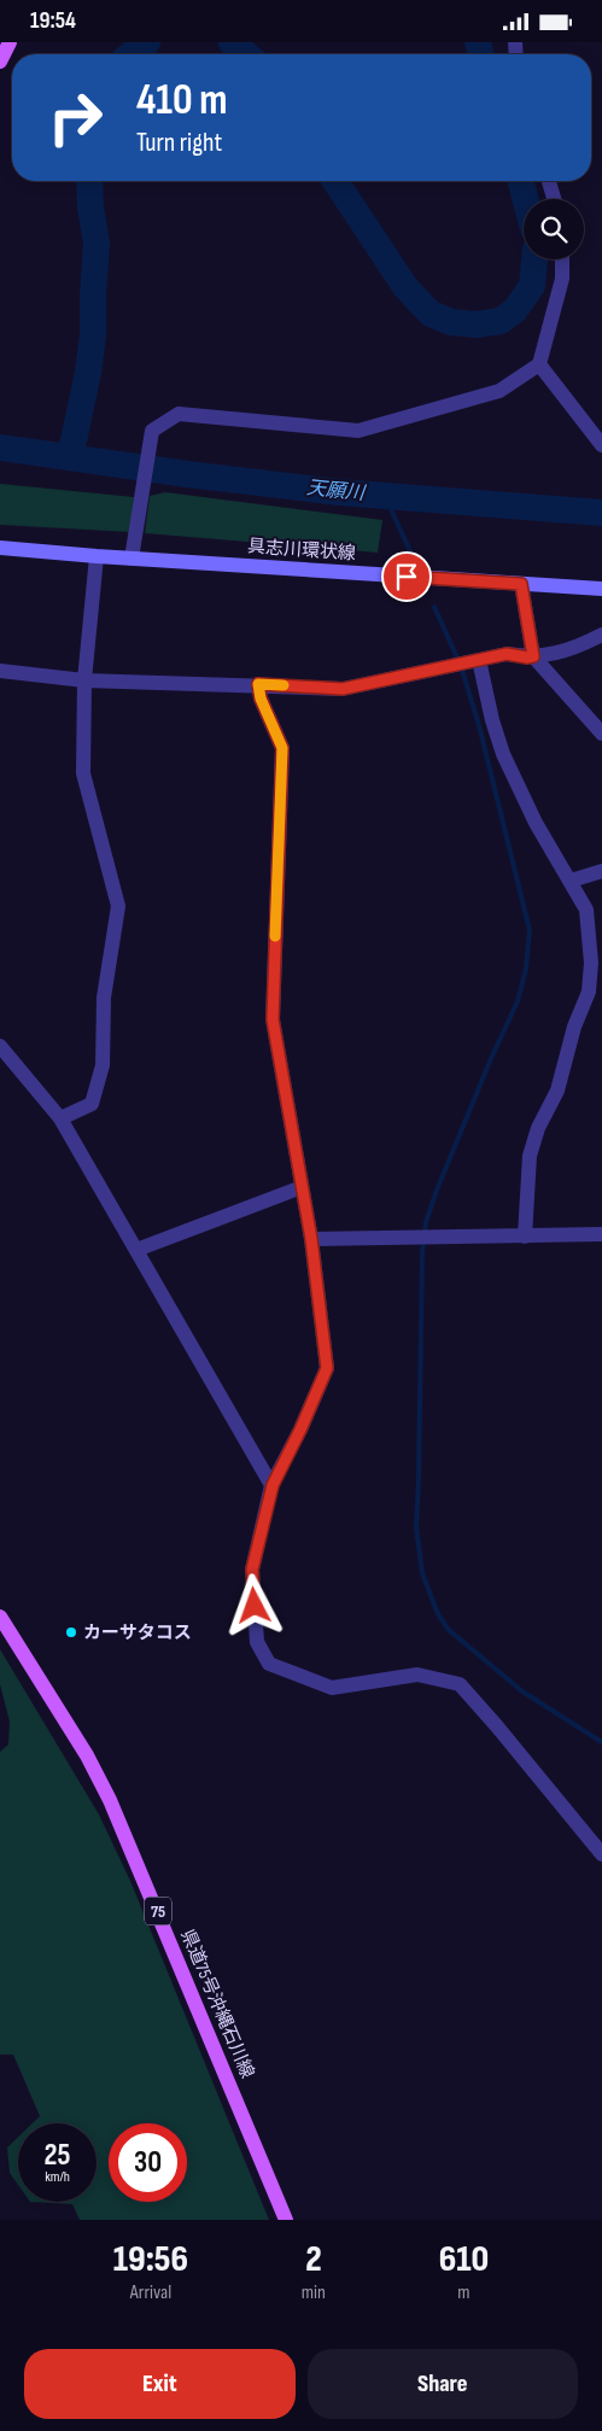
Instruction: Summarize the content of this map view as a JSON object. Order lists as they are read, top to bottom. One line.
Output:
{"streets":{"main road":["具志川環状線","75","県道75号沖縄石川線"]},"water":["天願川"],"places":["カーサタコス"],"page":{"status":"19:54","turn":["410 m","Turn right"],"speed":"25 km/h","limit":"30","eta":["19:56","Arrival","2","min","610","m"],"buttons":["Exit","Share"]}}
